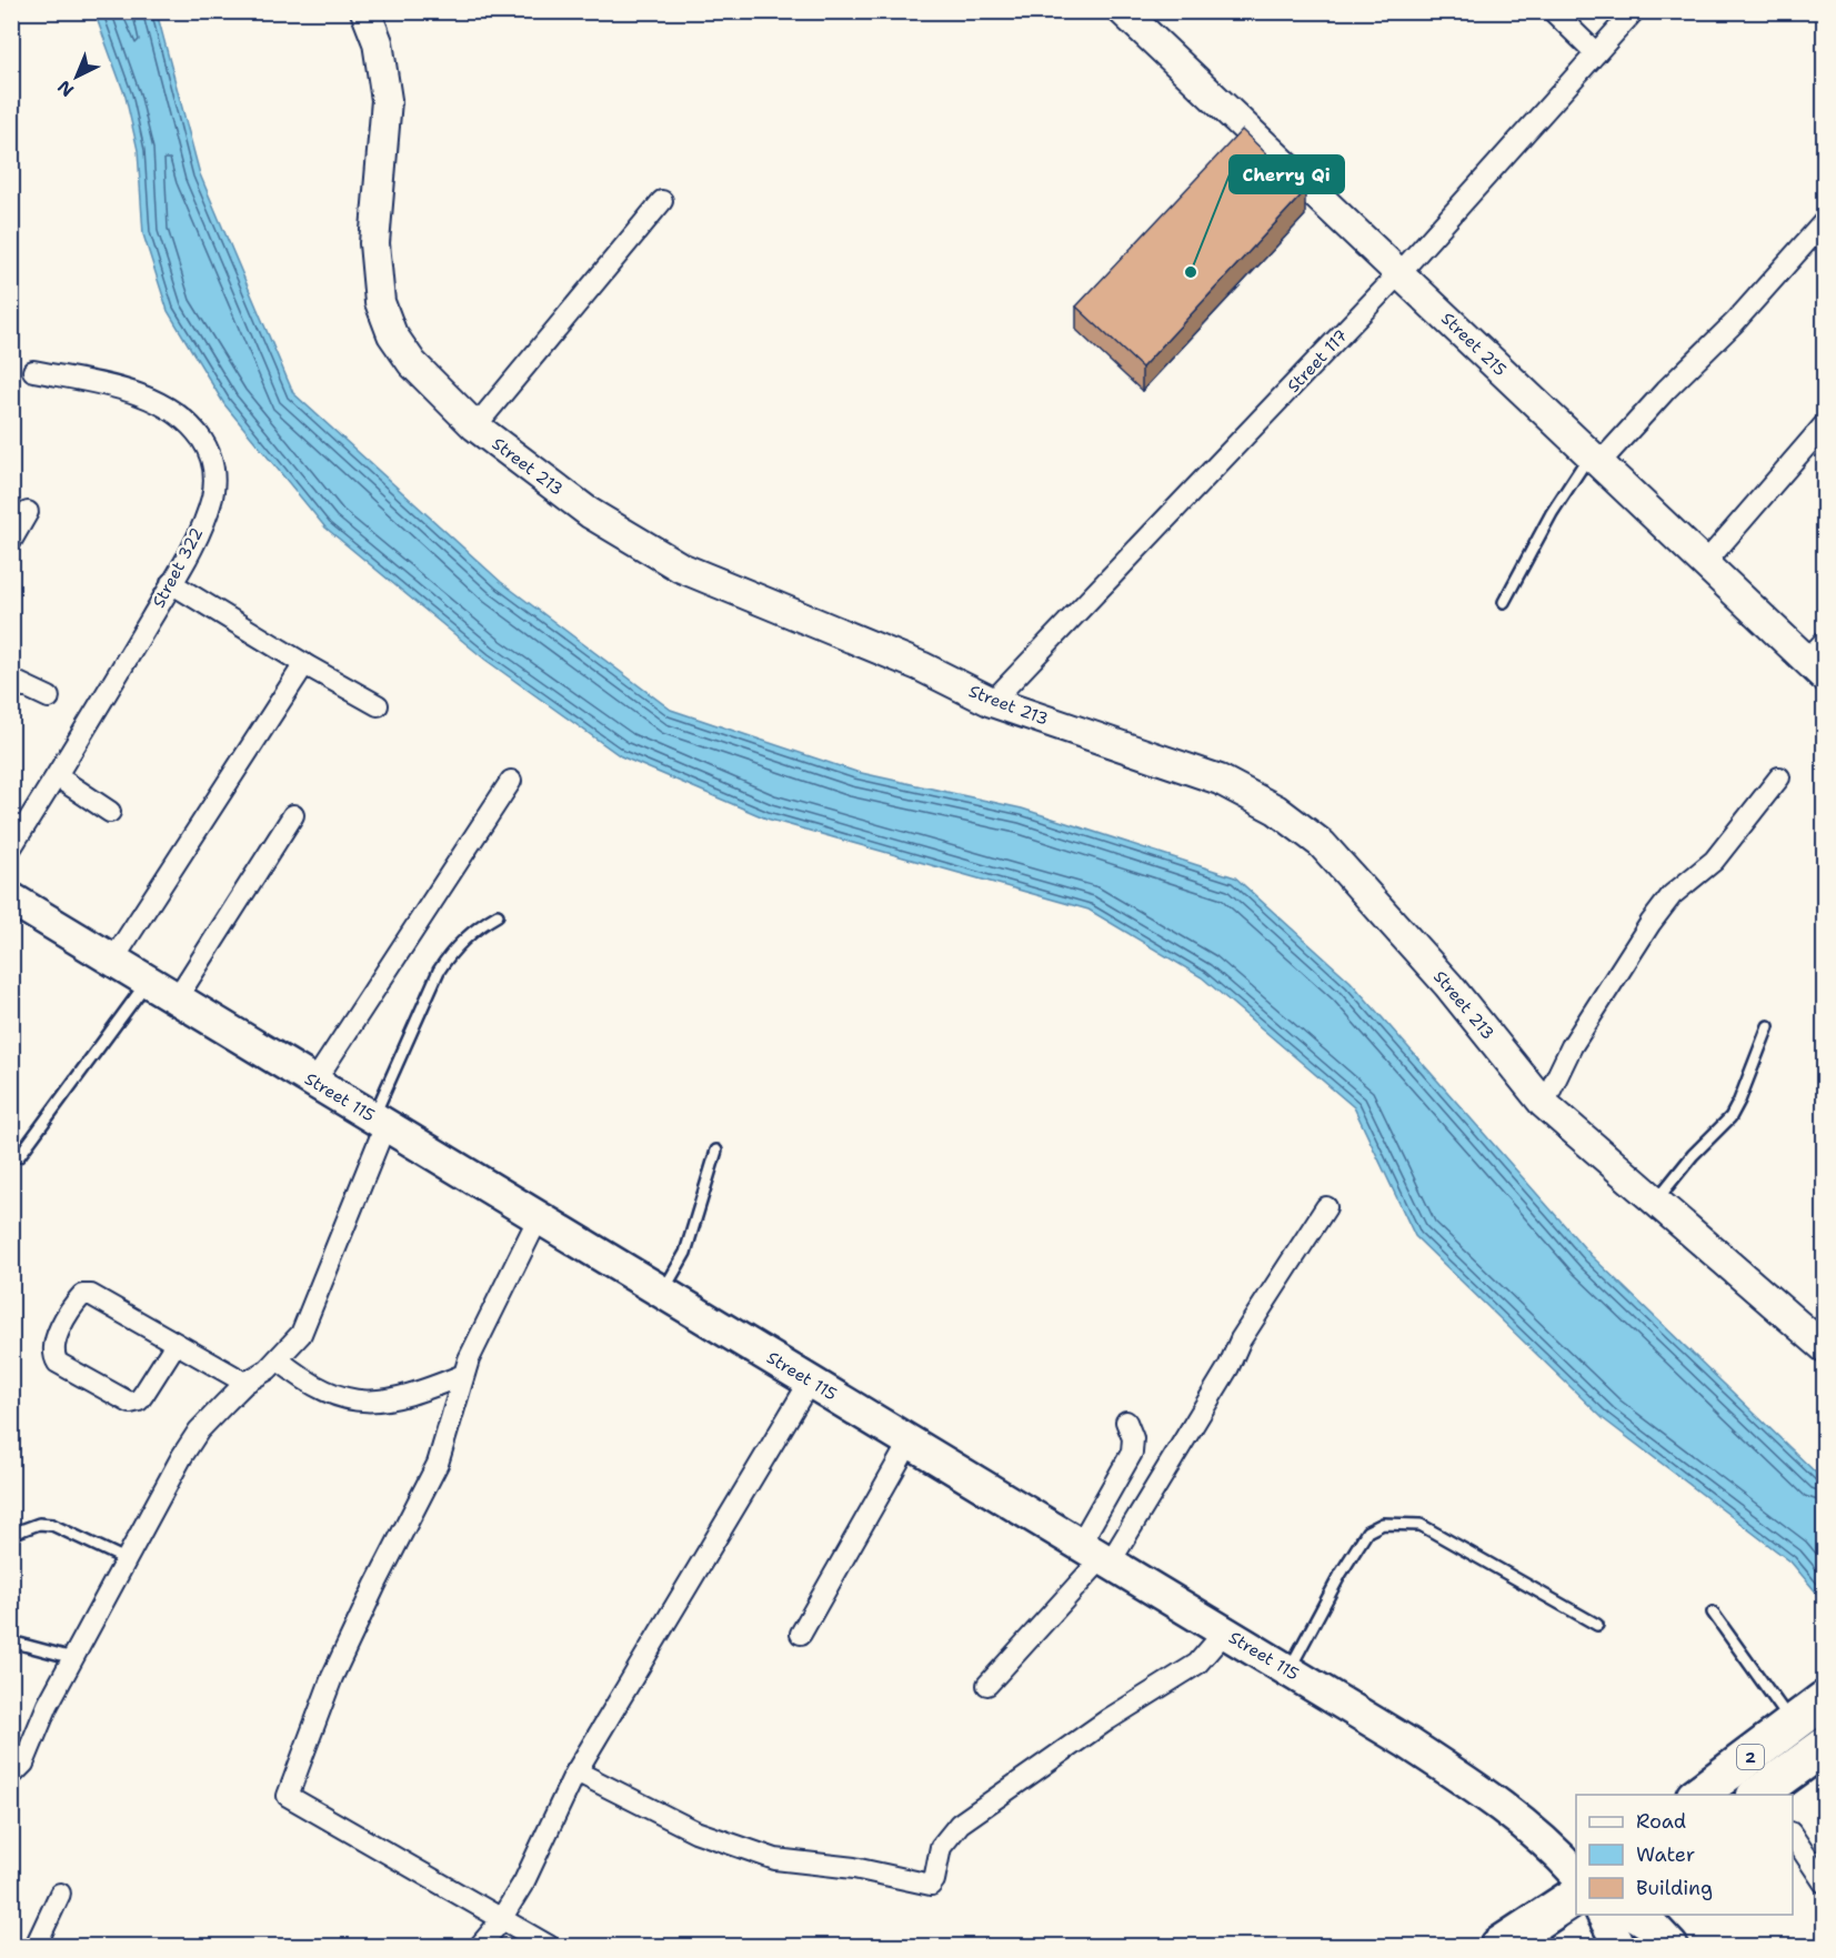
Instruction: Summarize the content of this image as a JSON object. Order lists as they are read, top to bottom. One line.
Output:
{"streets":{"highway":["2"],"main road":["Street 115"],"street":["Street 215","Street 117","Street 213","Street 322"]},"crossings":[["Street 215","Street 117"],["Street 117","Street 213"]],"places":["Cherry Qi"],"legend":["Road","Water","Building"],"north":"bottom left"}
